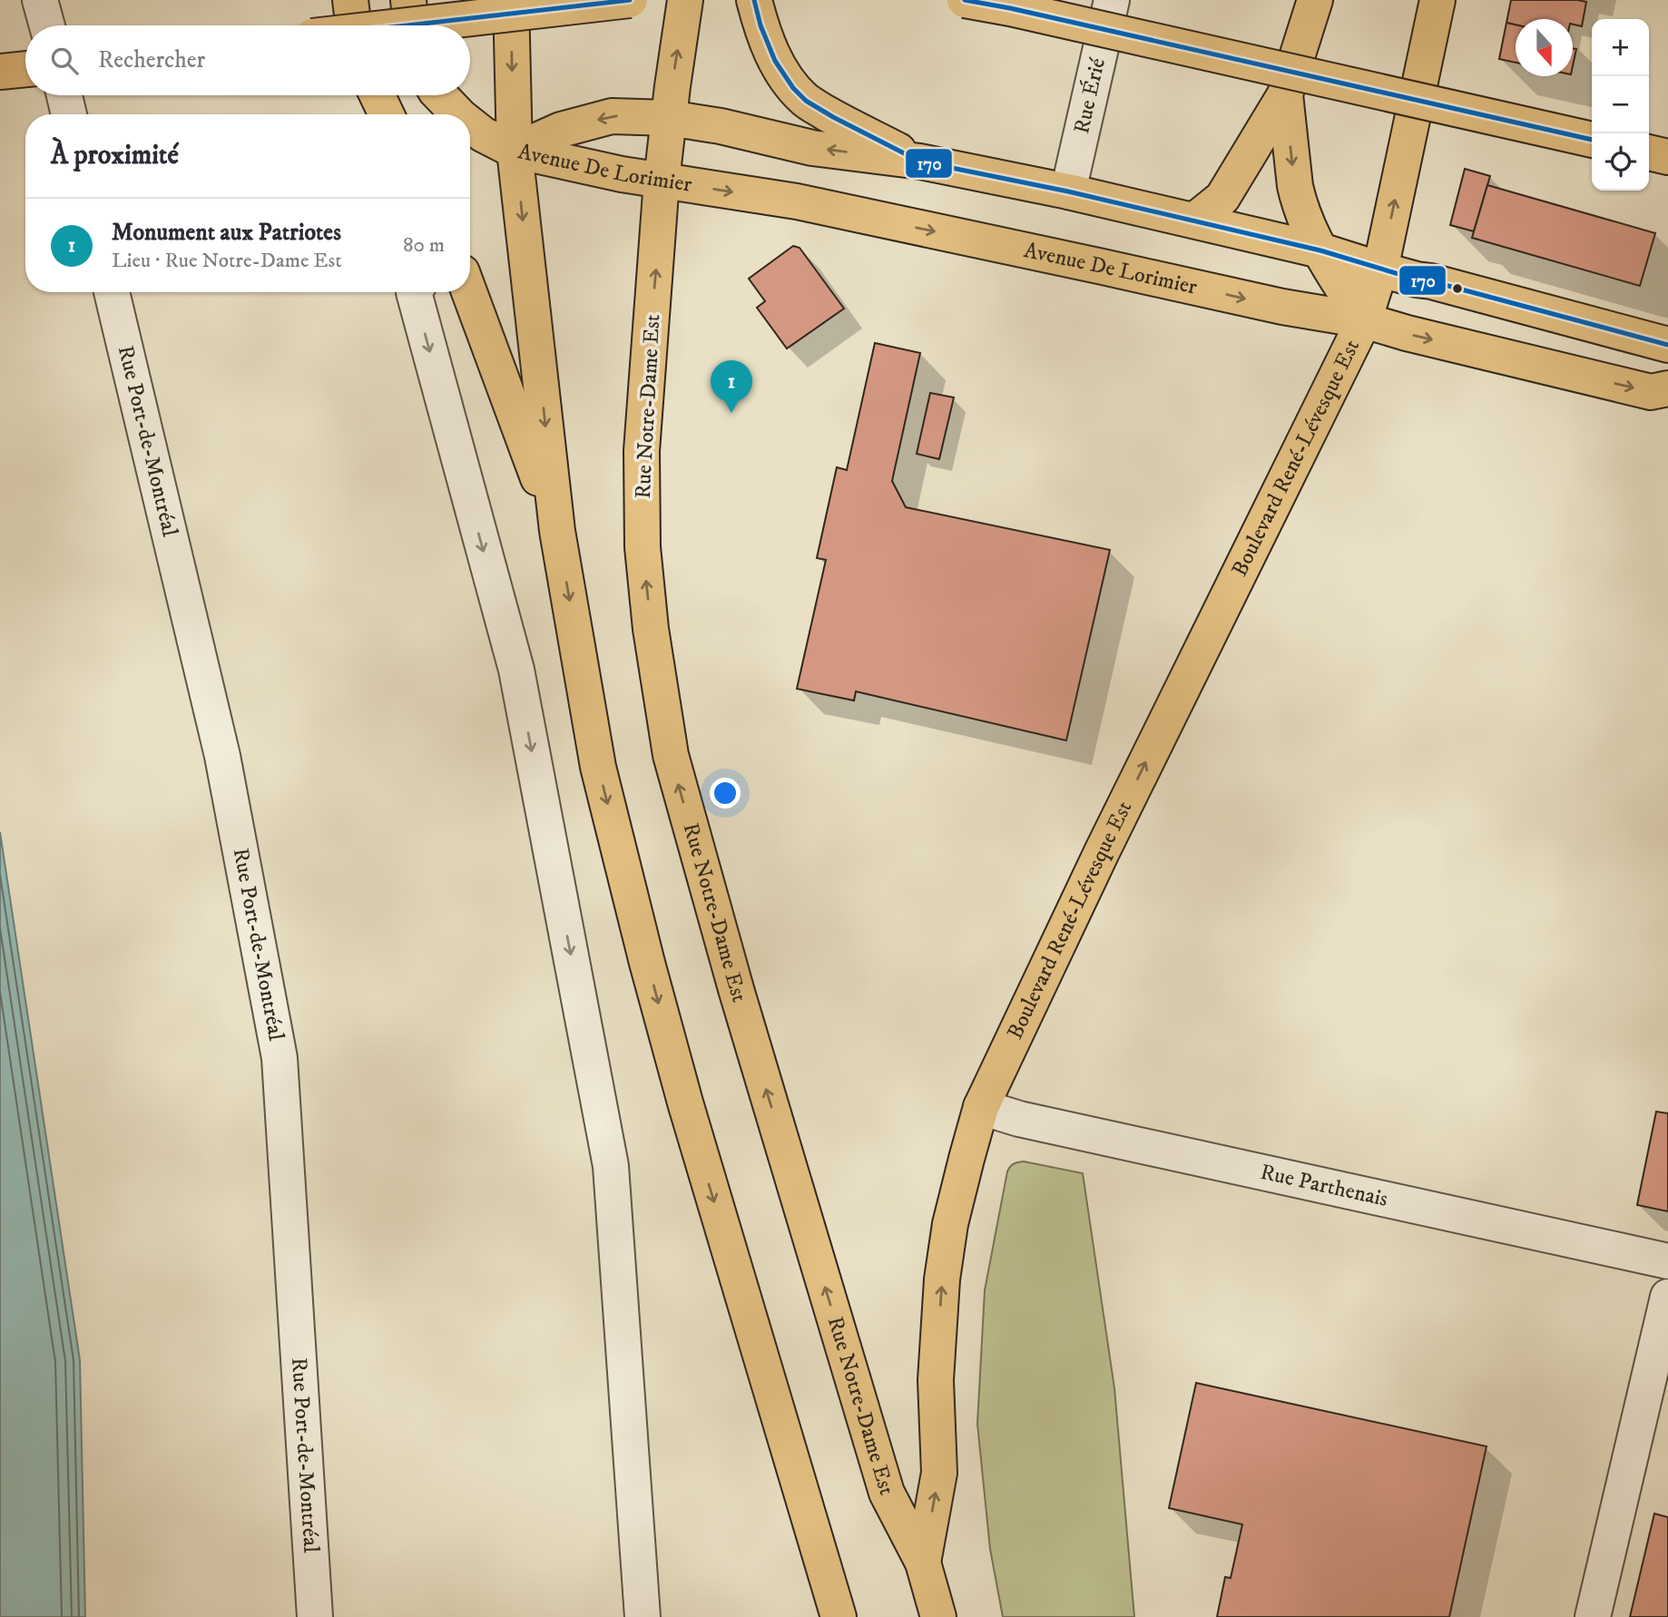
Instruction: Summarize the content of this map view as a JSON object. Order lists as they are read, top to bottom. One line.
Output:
{"streets":{"main road":["Avenue De Lorimier","Rue Notre-Dame Est","Boulevard René-Lévesque Est"],"street":["Rue Érié","Rue Port-de-Montréal","Rue Parthenais"]},"crossings":[["Rue Érié","Avenue De Lorimier"],["Avenue De Lorimier","Rue Notre-Dame Est"],["Avenue De Lorimier","Boulevard René-Lévesque Est"],["Rue Notre-Dame Est","Boulevard René-Lévesque Est"],["Boulevard René-Lévesque Est","Rue Parthenais"]],"one_way":["Boulevard René-Lévesque Est"],"lines":["transit line 170"],"north":"bottom","page":{"map_buttons":["+","−"],"search":"Rechercher","heading":"À proximité","list":[{"mark":"1","name":"Monument aux Patriotes","note":"Lieu · Rue Notre-Dame Est","value":"80 m"}],"pins":"1"}}
